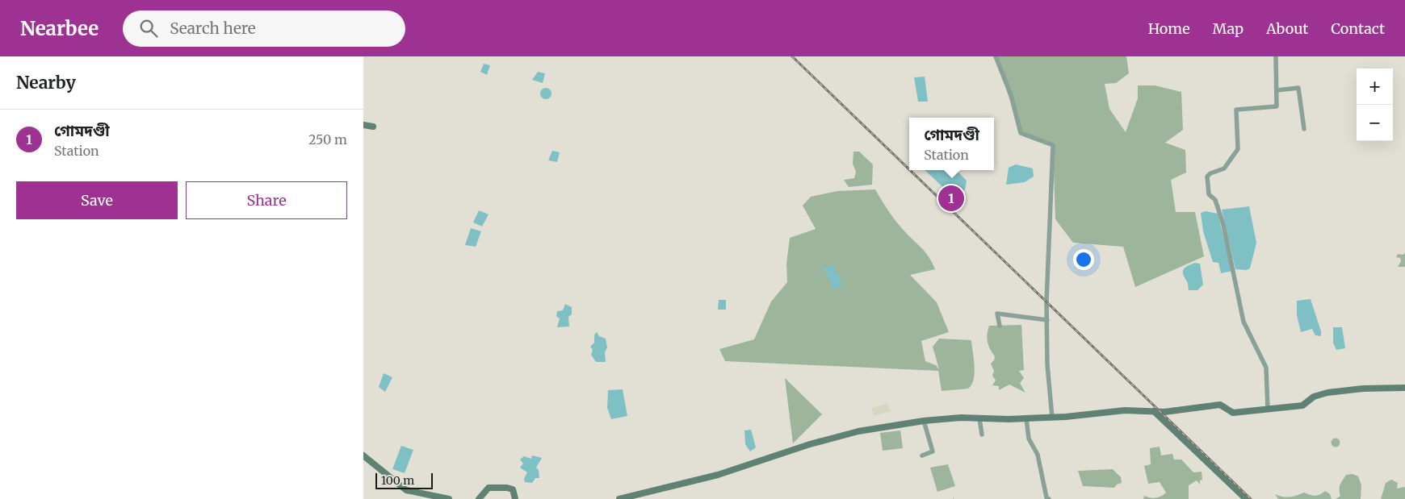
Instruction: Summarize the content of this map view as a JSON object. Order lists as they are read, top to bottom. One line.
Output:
{"scale_bar":"100 m","page":{"header":"Nearbee","search":"Search here","nav":["Home","Map","About","Contact"],"heading":"Nearby","map_buttons":["+","−"],"list":[{"mark":"1","name":"গোমদণ্ডী","note":"Station","value":"250 m"}],"popup":["গোমদণ্ডী","Station"],"buttons":["Save","Share"],"pins":"1","scale":"100 m"}}
